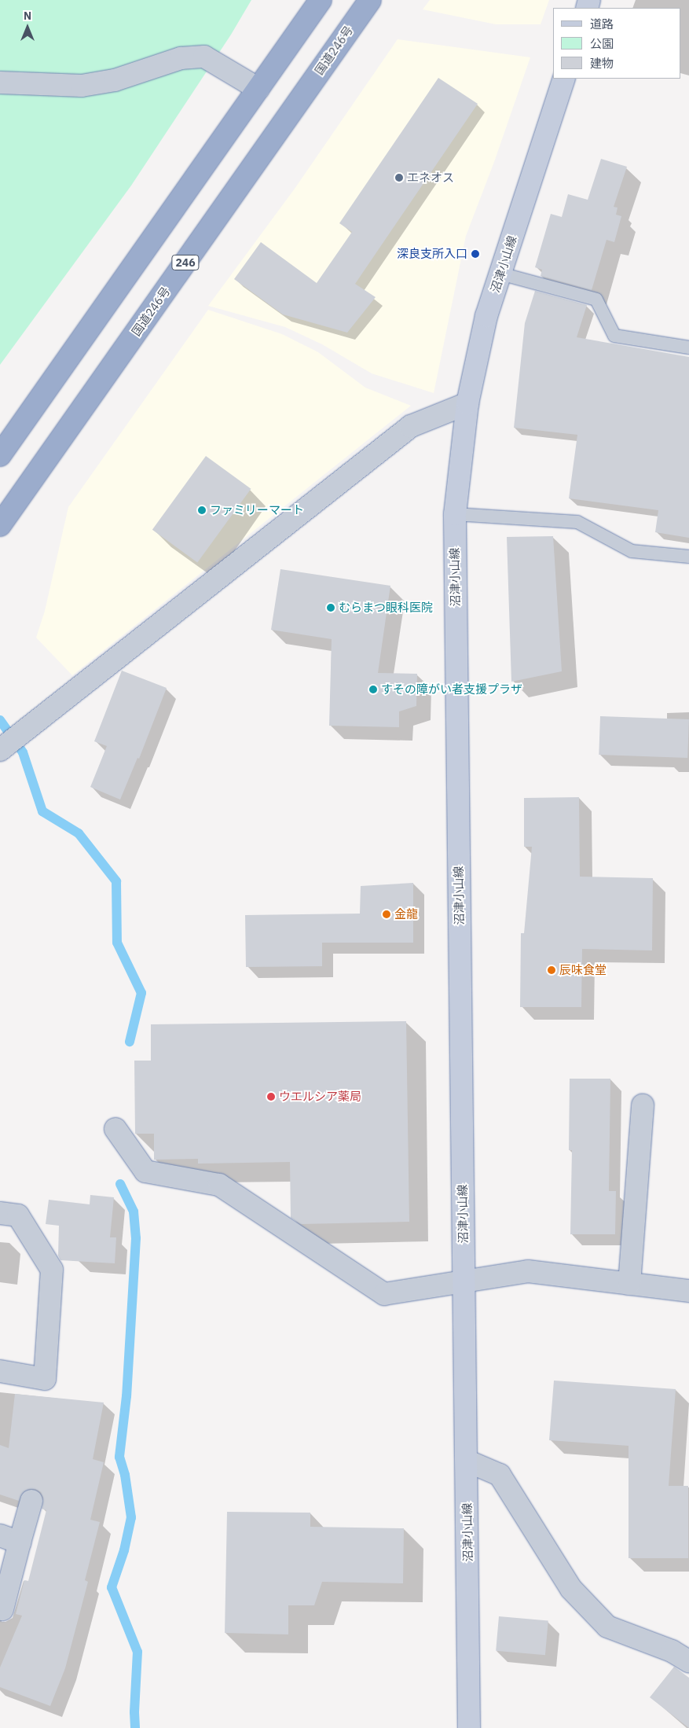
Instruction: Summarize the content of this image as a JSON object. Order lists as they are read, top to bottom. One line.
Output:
{"streets":{"highway":["国道246号","246"],"main road":["沼津小山線"]},"places":["エネオス","深良支所入口","ファミリーマート","むらまつ眼科医院","すその障がい者支援プラザ","金龍","辰味食堂","ウエルシア薬局"],"legend":["道路","公園","建物"],"north":"top"}
